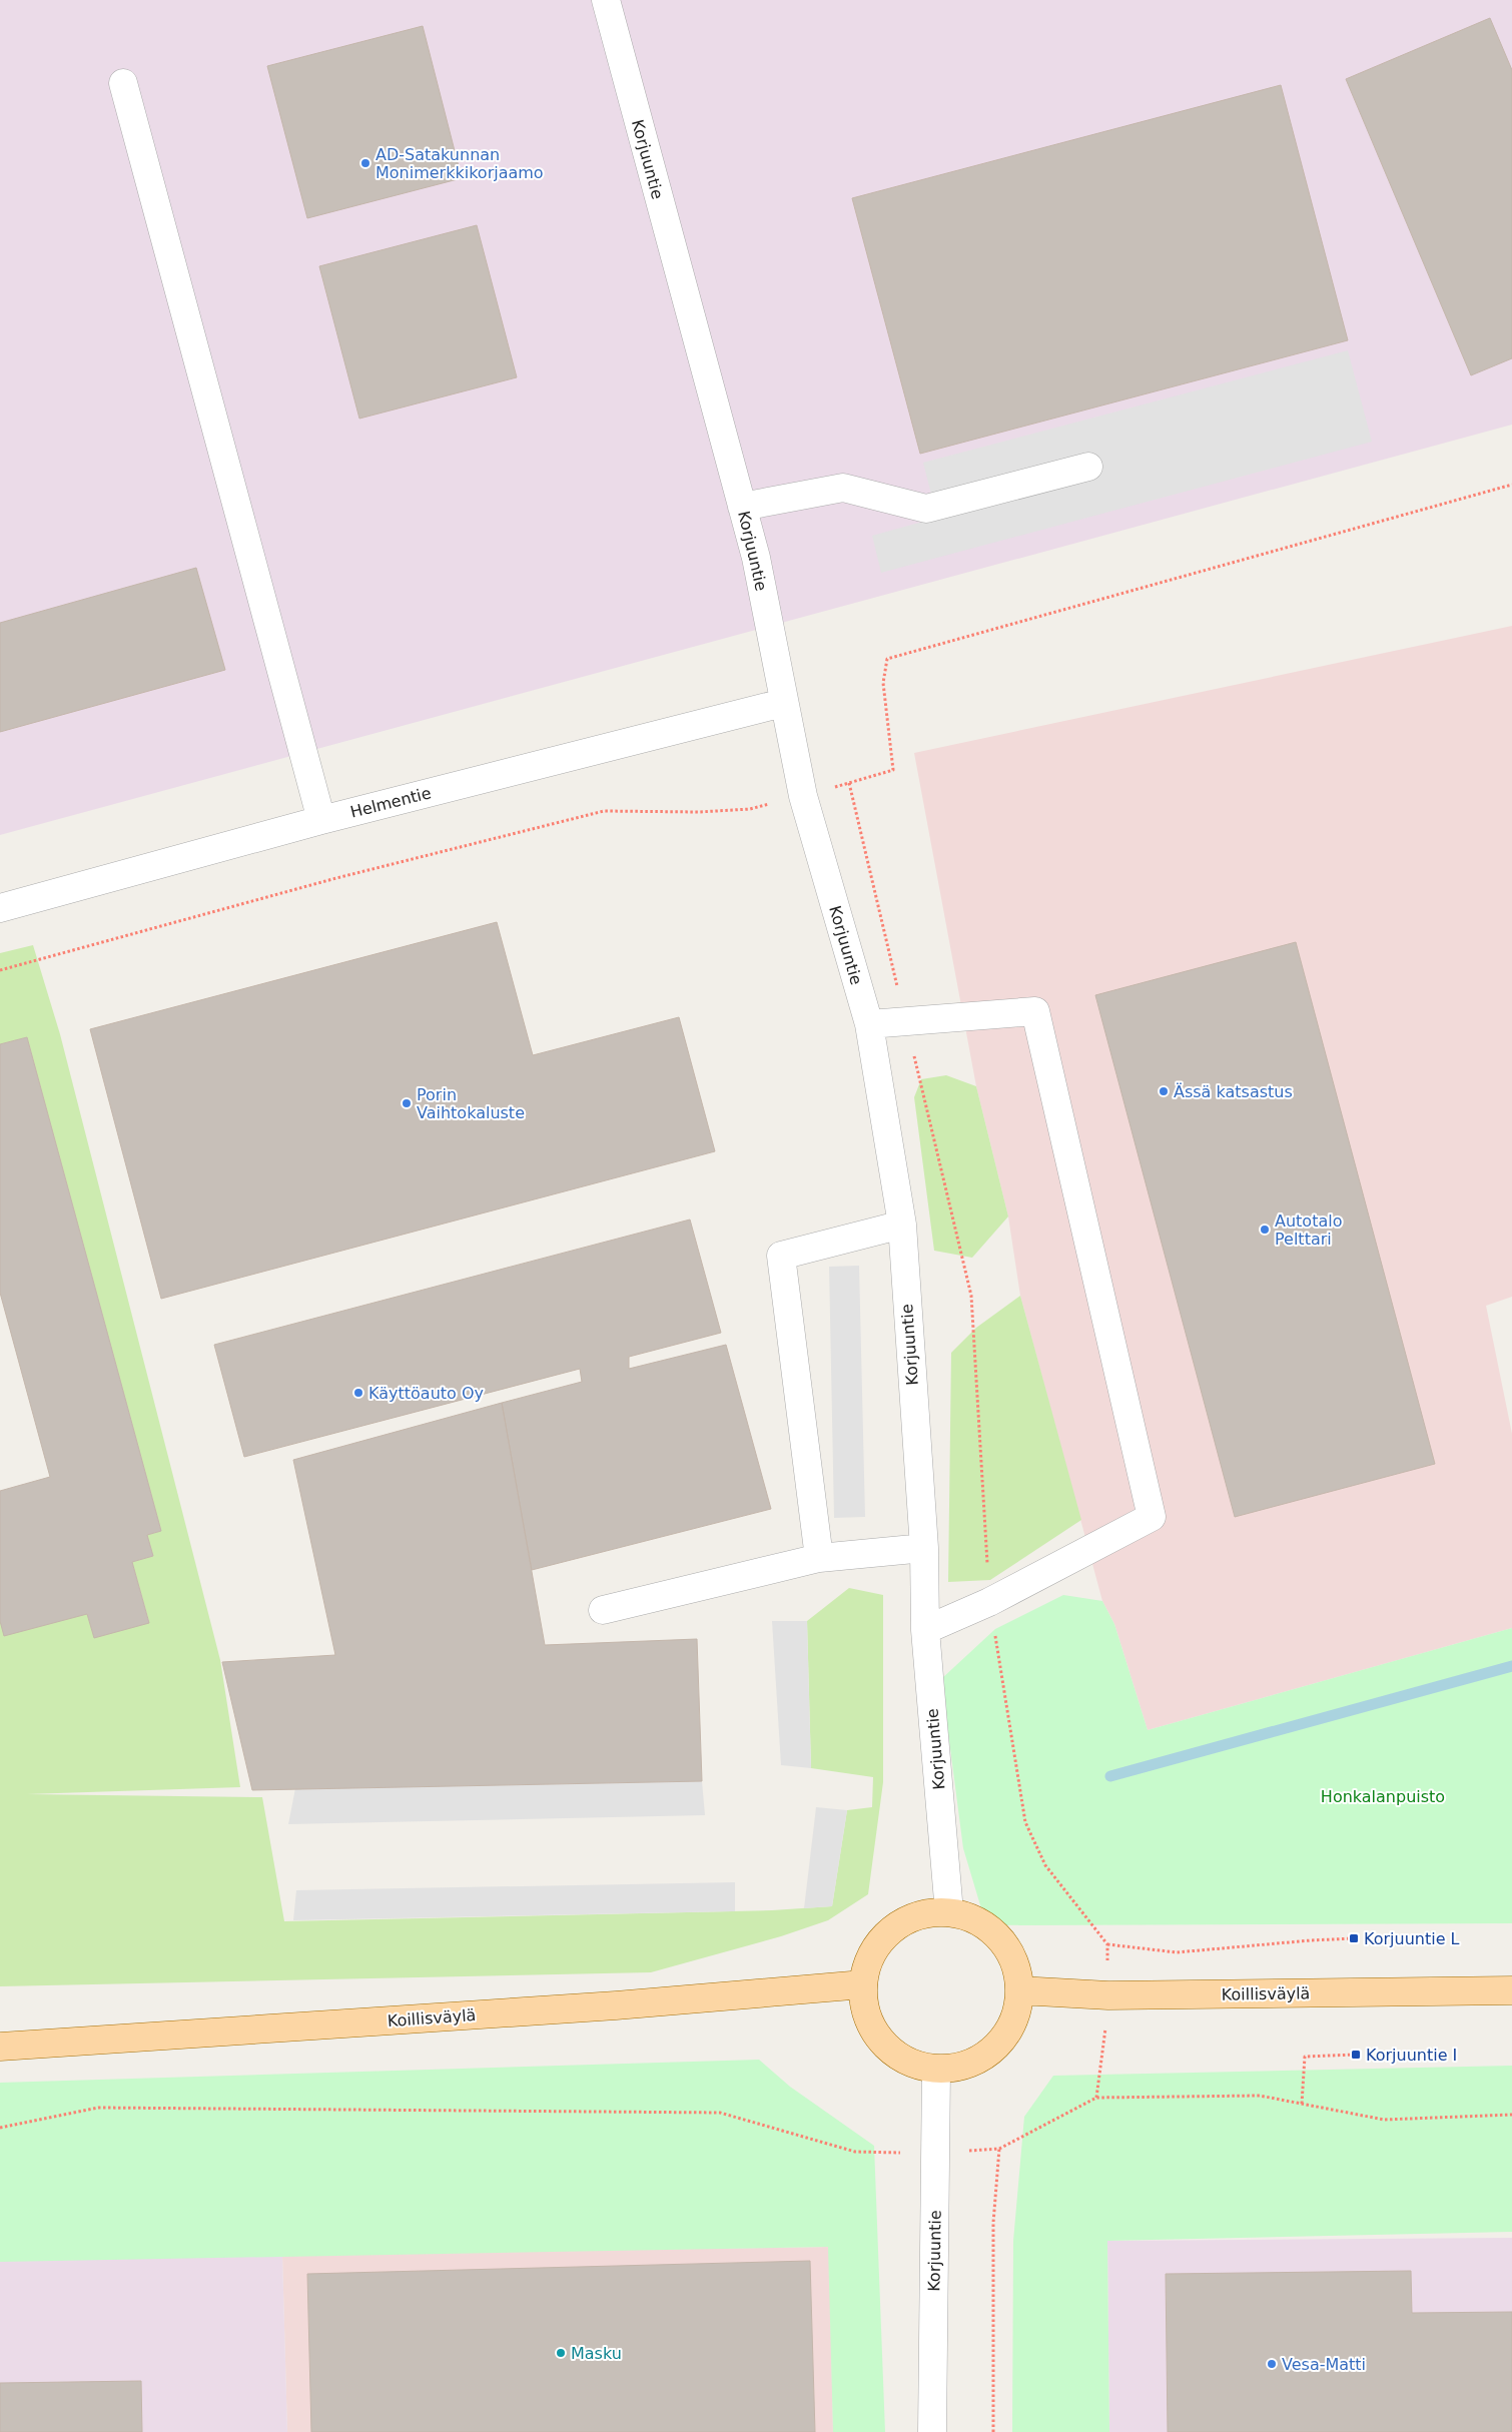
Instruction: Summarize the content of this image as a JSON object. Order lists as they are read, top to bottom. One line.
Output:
{"streets":{"main road":["Koillisväylä"],"street":["Korjuuntie","Helmentie"]},"crossings":[["Korjuuntie","Helmentie"],["Korjuuntie","Koillisväylä"]],"parks":["Honkalanpuisto"],"places":{"other":["AD-Satakunnan Monimerkkikorjaamo","Ässä katsastus","Porin Vaihtokaluste","Autotalo Pelttari","Käyttöauto Oy","Masku","Vesa-Matti"],"transit":["Korjuuntie L","Korjuuntie I"]}}
